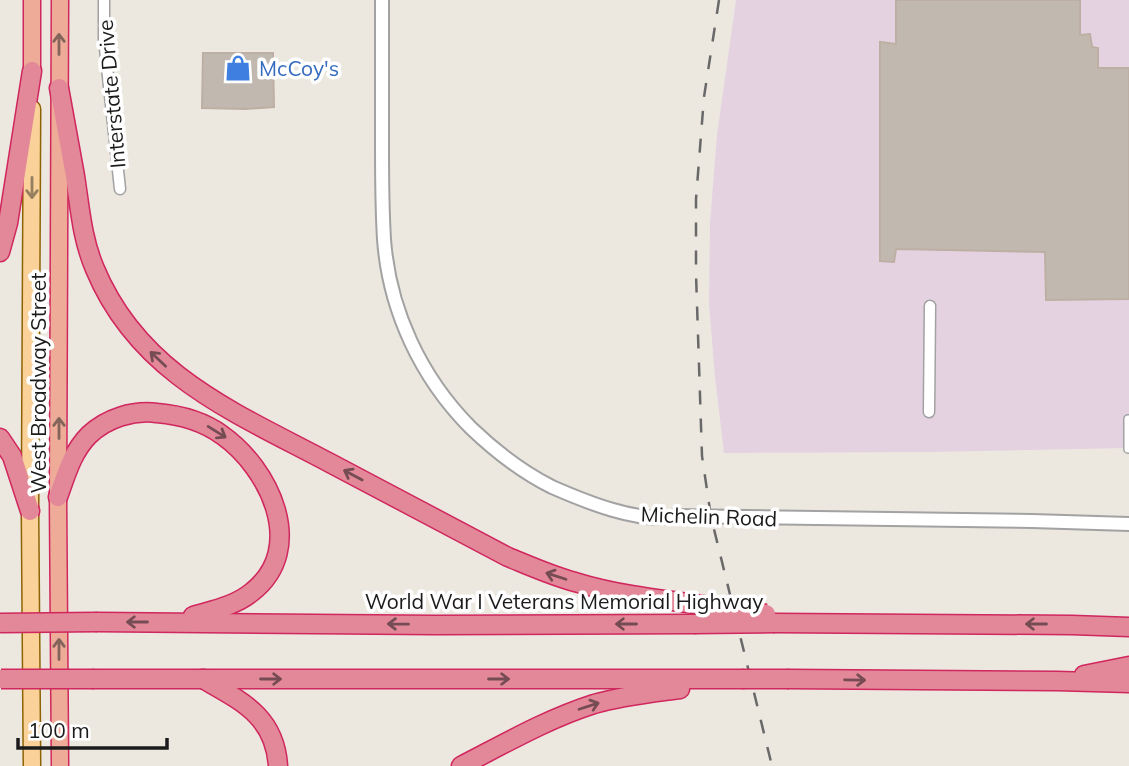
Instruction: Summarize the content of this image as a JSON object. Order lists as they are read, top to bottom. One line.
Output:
{"streets":{"highway":["West Broadway Street","World War I Veterans Memorial Highway"],"street":["Interstate Drive","Michelin Road"]},"places":{"shop":["McCoy's"]},"scale_bar":"100 m"}
